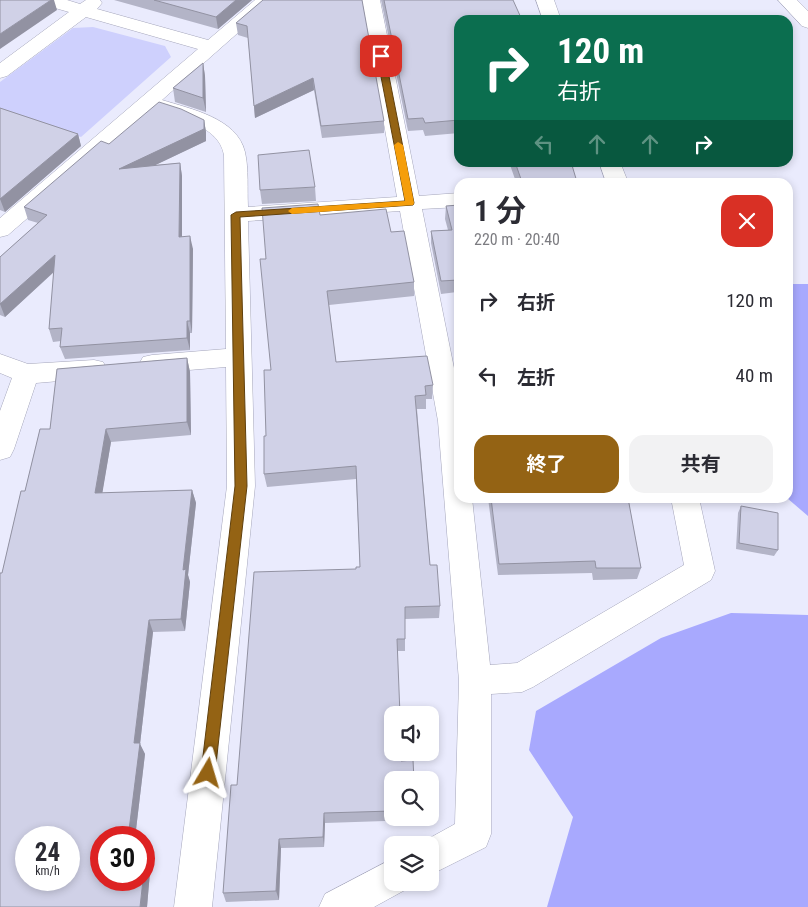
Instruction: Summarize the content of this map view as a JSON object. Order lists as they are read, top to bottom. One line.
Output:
{"page":{"turn":["120 m","右折"],"heading":["1 分","220 m · 20:40"],"list":[{"name":"右折","value":"120 m"},{"name":"左折","value":"40 m"}],"buttons":["終了","共有"],"speed":"24 km/h","limit":"30"}}
